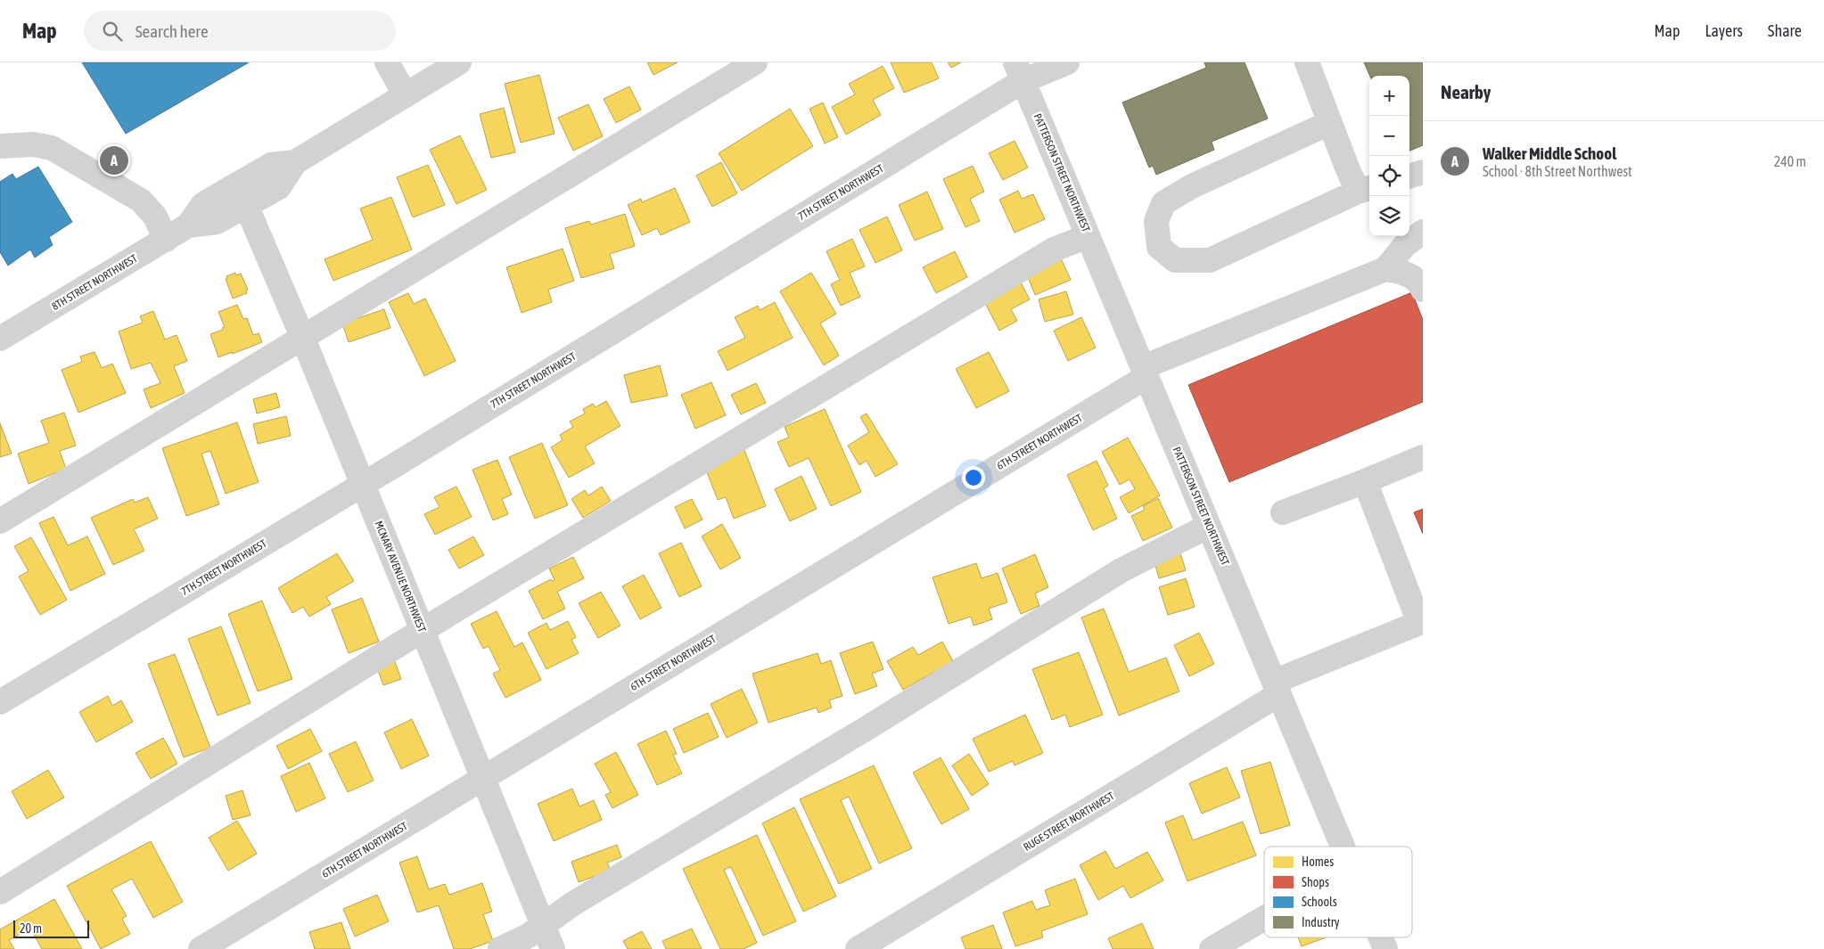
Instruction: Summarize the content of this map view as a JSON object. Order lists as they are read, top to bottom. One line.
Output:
{"streets":{"street":["PATTERSON STREET NORTHWEST","7TH STREET NORTHWEST","8TH STREET NORTHWEST","6TH STREET NORTHWEST","MCNARY AVENUE NORTHWEST","RUGE STREET NORTHWEST"]},"crossings":[["PATTERSON STREET NORTHWEST","7TH STREET NORTHWEST"],["PATTERSON STREET NORTHWEST","6TH STREET NORTHWEST"],["PATTERSON STREET NORTHWEST","RUGE STREET NORTHWEST"],["7TH STREET NORTHWEST","MCNARY AVENUE NORTHWEST"],["8TH STREET NORTHWEST","MCNARY AVENUE NORTHWEST"],["6TH STREET NORTHWEST","MCNARY AVENUE NORTHWEST"]],"legend":["Homes","Shops","Schools","Industry"],"scale_bar":"20 m","page":{"header":"Map","search":"Search here","nav":["Map","Layers","Share"],"heading":"Nearby","map_buttons":["+","−"],"list":[{"mark":"A","name":"Walker Middle School","note":"School · 8th Street Northwest","value":"240 m"}],"pins":"A","scale":"20 m"}}
